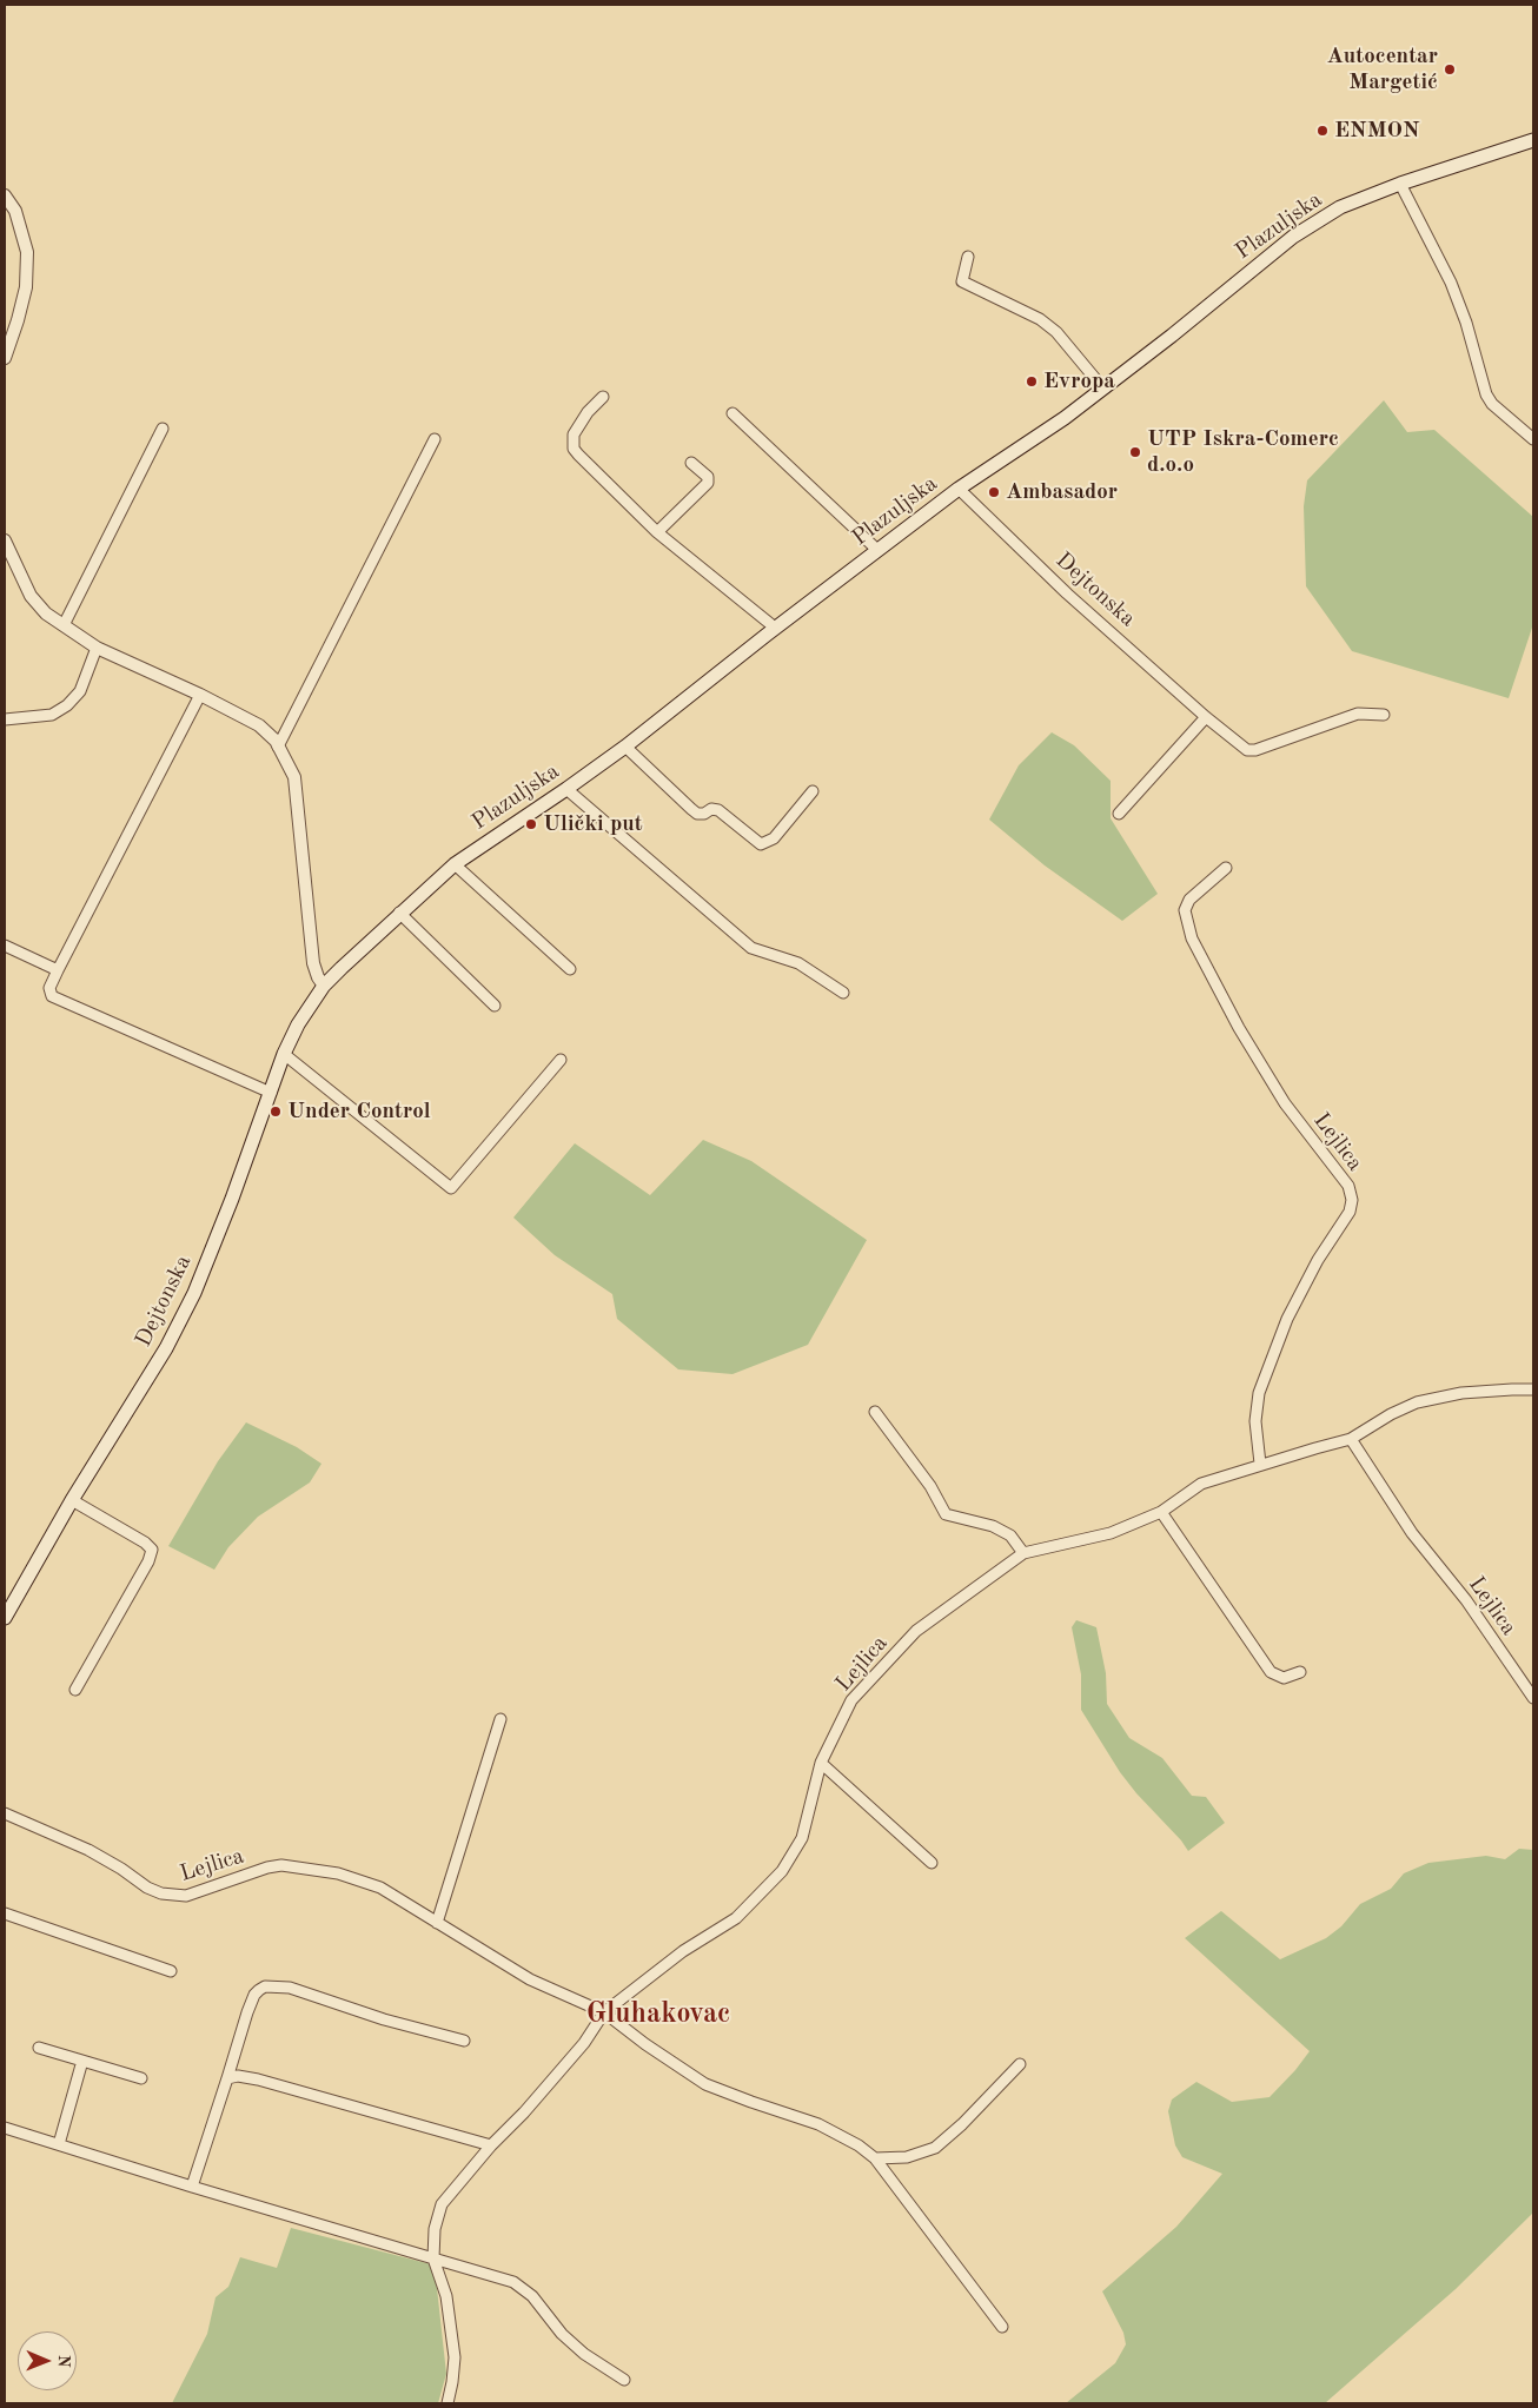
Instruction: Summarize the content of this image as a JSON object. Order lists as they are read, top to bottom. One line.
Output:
{"streets":{"main road":["Plazuljska","Dejtonska"],"street":["Lejlica"]},"crossings":[["Plazuljska","Dejtonska"]],"districts":["Gluhakovac"],"places":["Autocentar Margetić","ENMON","Evropa","UTP Iskra-Comerc d.o.o","Ambasador","Ulički put","Under Control"],"north":"right"}
